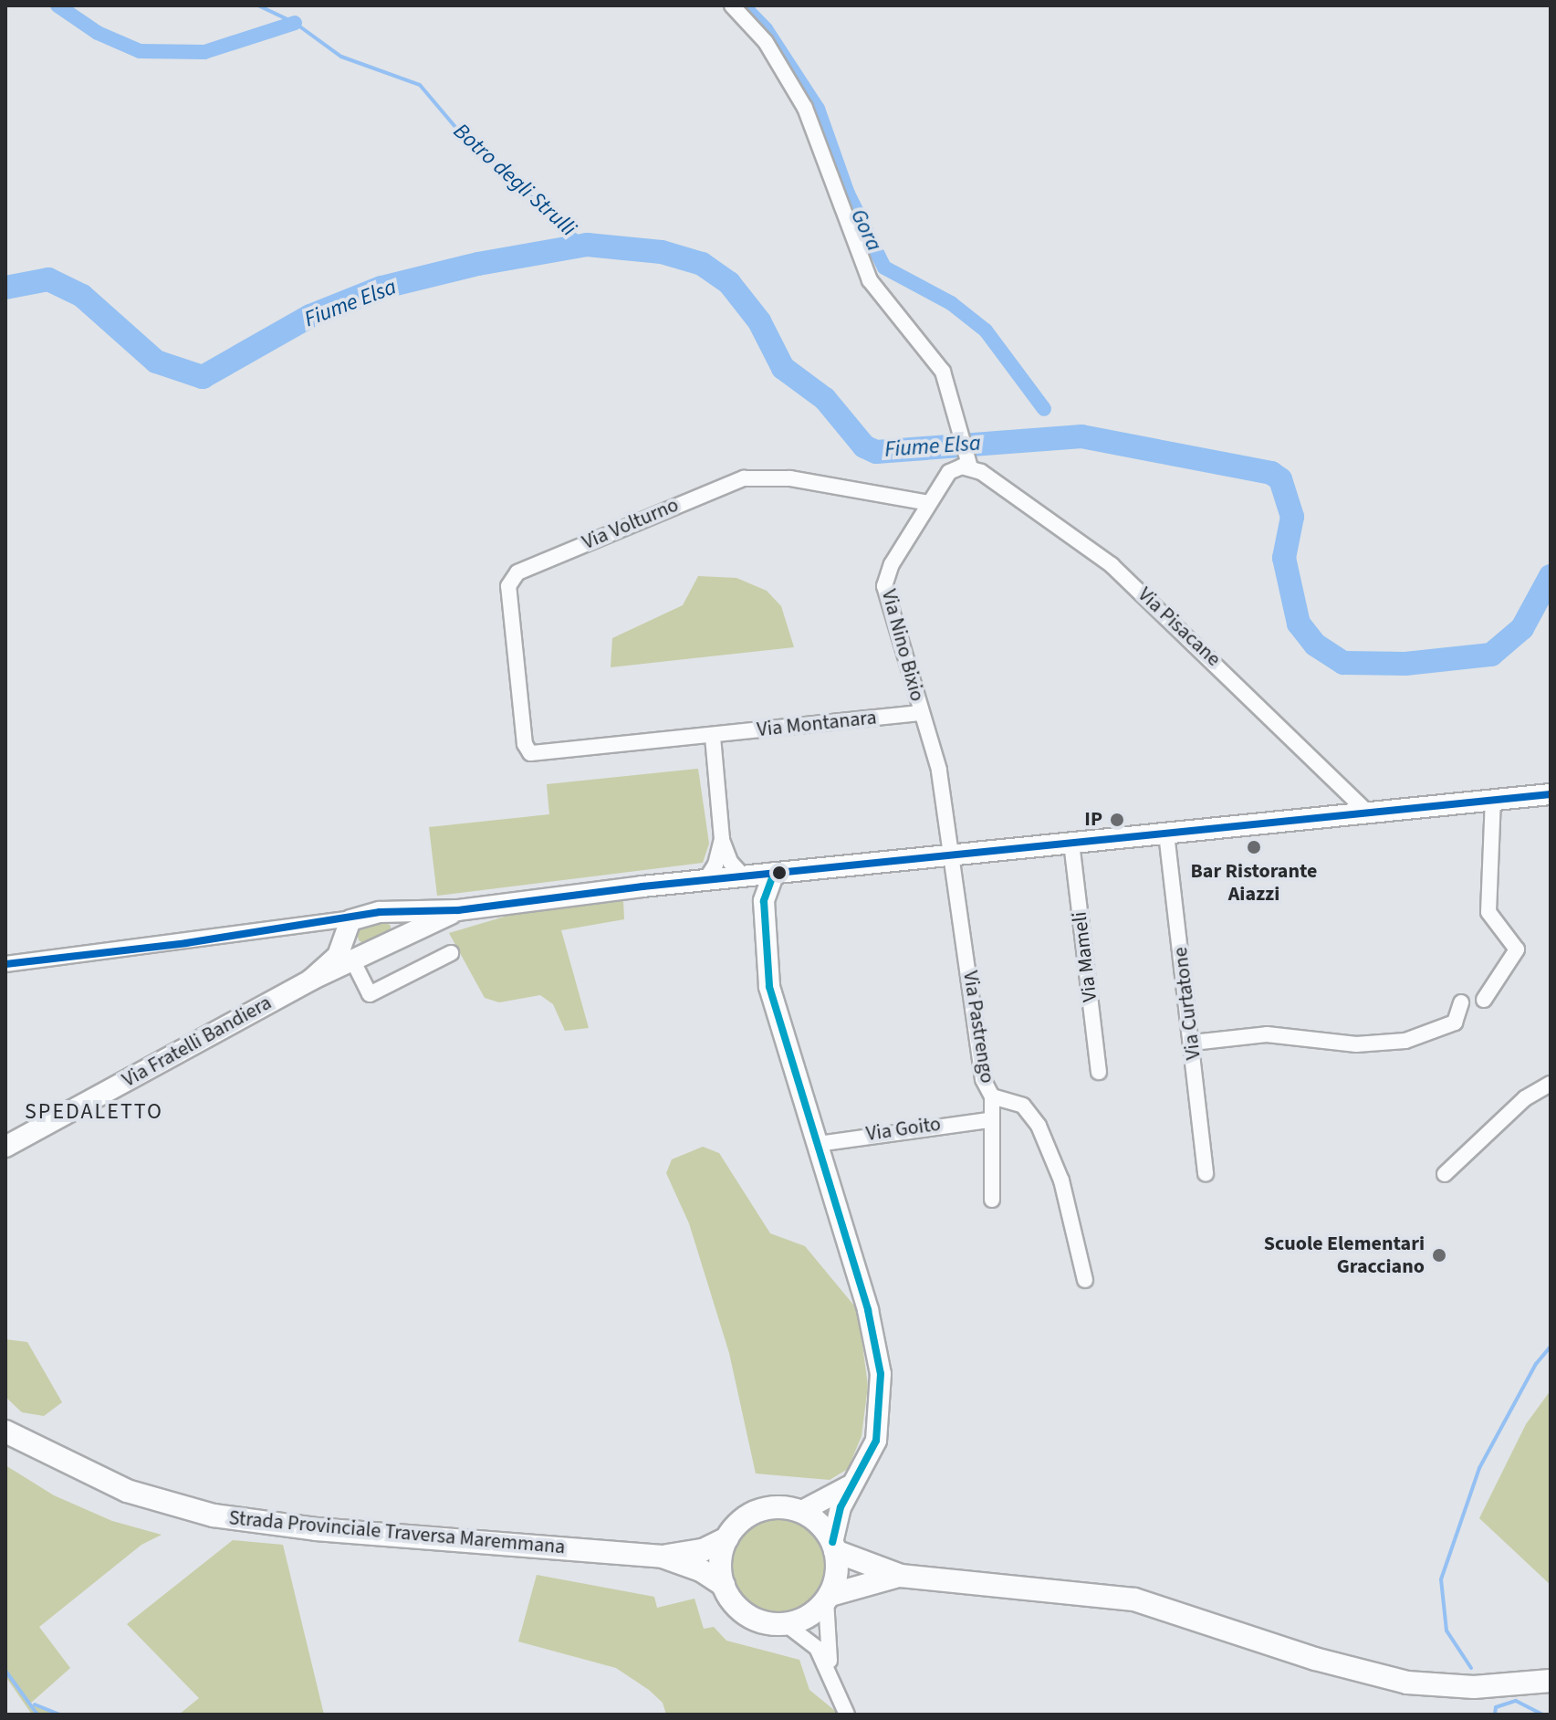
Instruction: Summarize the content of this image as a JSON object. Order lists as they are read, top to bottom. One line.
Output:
{"streets":{"main road":["Via Fratelli Bandiera","Strada Provinciale Traversa Maremmana"],"street":["Via Volturno","Via Pisacane","Via Nino Bixio","Via Montanara","Via Mameli","Via Curtatone","Via Pastrengo","Via Goito"]},"crossings":[["Via Volturno","Via Nino Bixio"],["Via Volturno","Via Montanara"],["Via Pisacane","Via Nino Bixio"],["Via Pisacane","Via Fratelli Bandiera"],["Via Nino Bixio","Via Montanara"],["Via Nino Bixio","Via Pastrengo"],["Via Nino Bixio","Via Fratelli Bandiera"],["Via Mameli","Via Fratelli Bandiera"],["Via Curtatone","Via Fratelli Bandiera"],["Via Pastrengo","Via Fratelli Bandiera"],["Via Pastrengo","Via Goito"]],"districts":["SPEDALETTO"],"water":["Botro degli Strulli","Gora","Fiume Elsa"],"places":["IP","Bar Ristorante Aiazzi","Scuole Elementari Gracciano"]}
